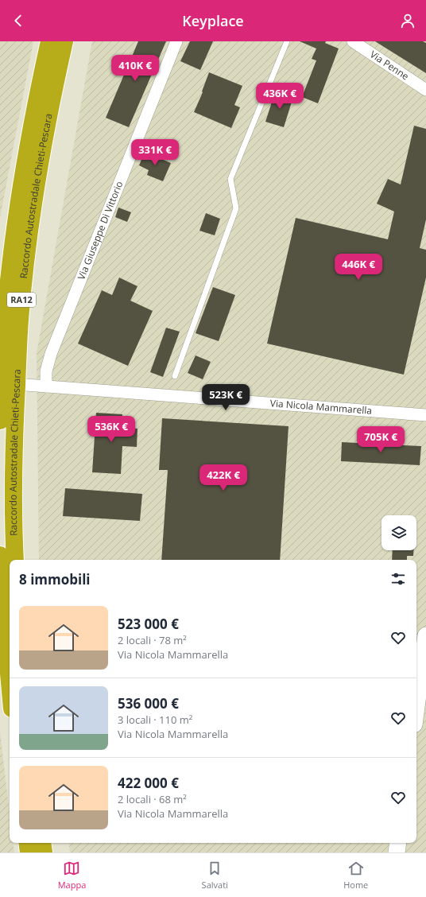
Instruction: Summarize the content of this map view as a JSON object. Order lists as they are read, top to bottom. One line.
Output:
{"streets":{"highway":["Raccordo Autostradale Chieti-Pescara","RA12"],"street":["Via Penne","Via Giuseppe Di Vittorio","Via Nicola Mammarella"]},"crossings":[["Via Giuseppe Di Vittorio","Via Nicola Mammarella"]],"page":{"header":"Keyplace","price":["410K €","436K €","331K €","446K €","523K €","536K €","705K €","422K €"],"heading":"8 immobili","list":[{"name":"523 000 €","note":"2 locali · 78 m² · Via Nicola Mammarella"},{"name":"536 000 €","note":"3 locali · 110 m² · Via Nicola Mammarella"},{"name":"422 000 €","note":"2 locali · 68 m² · Via Nicola Mammarella"}],"tabs":["Mappa","Salvati","Home"]}}
